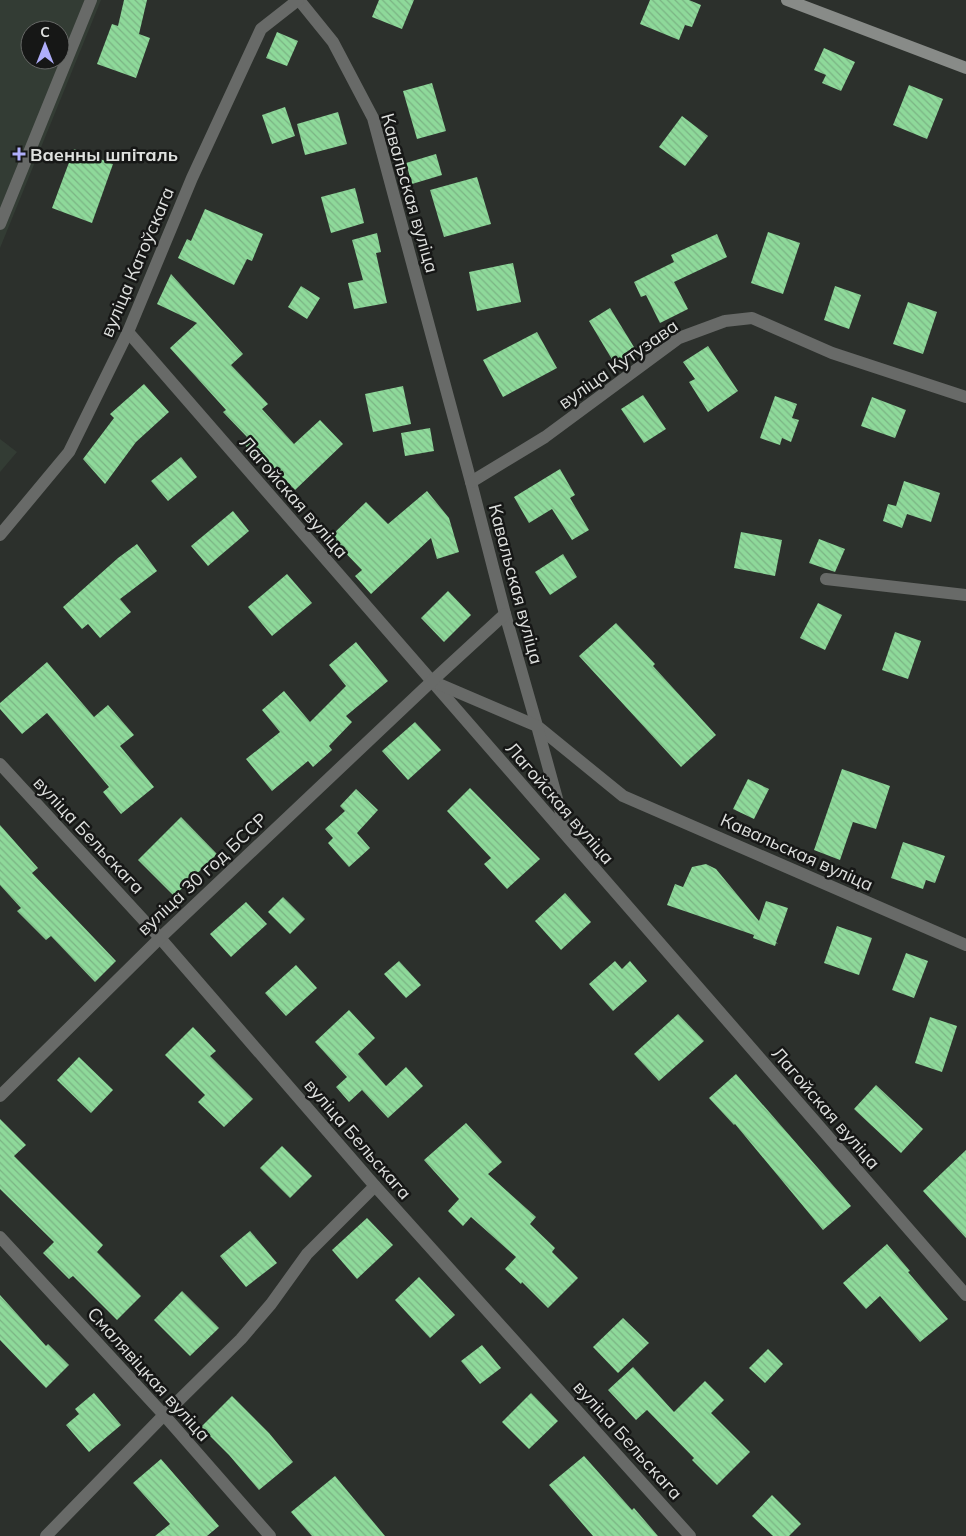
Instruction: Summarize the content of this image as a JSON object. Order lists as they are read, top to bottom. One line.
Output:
{"streets":{"street":["Кавальская вуліца","вуліца Катоўскага","вуліца Кутузава","Лагойская вуліца","вуліца Бельскага","вуліца 30 год БССР","Смалявіцкая вуліца"]},"crossings":[["Кавальская вуліца","вуліца Катоўскага"],["Кавальская вуліца","вуліца Кутузава"],["Кавальская вуліца","вуліца 30 год БССР"],["вуліца Катоўскага","Лагойская вуліца"],["Лагойская вуліца","вуліца 30 год БССР"],["вуліца Бельскага","вуліца 30 год БССР"]],"places":{"health":["Ваенны шпіталь"]},"north":"top"}
